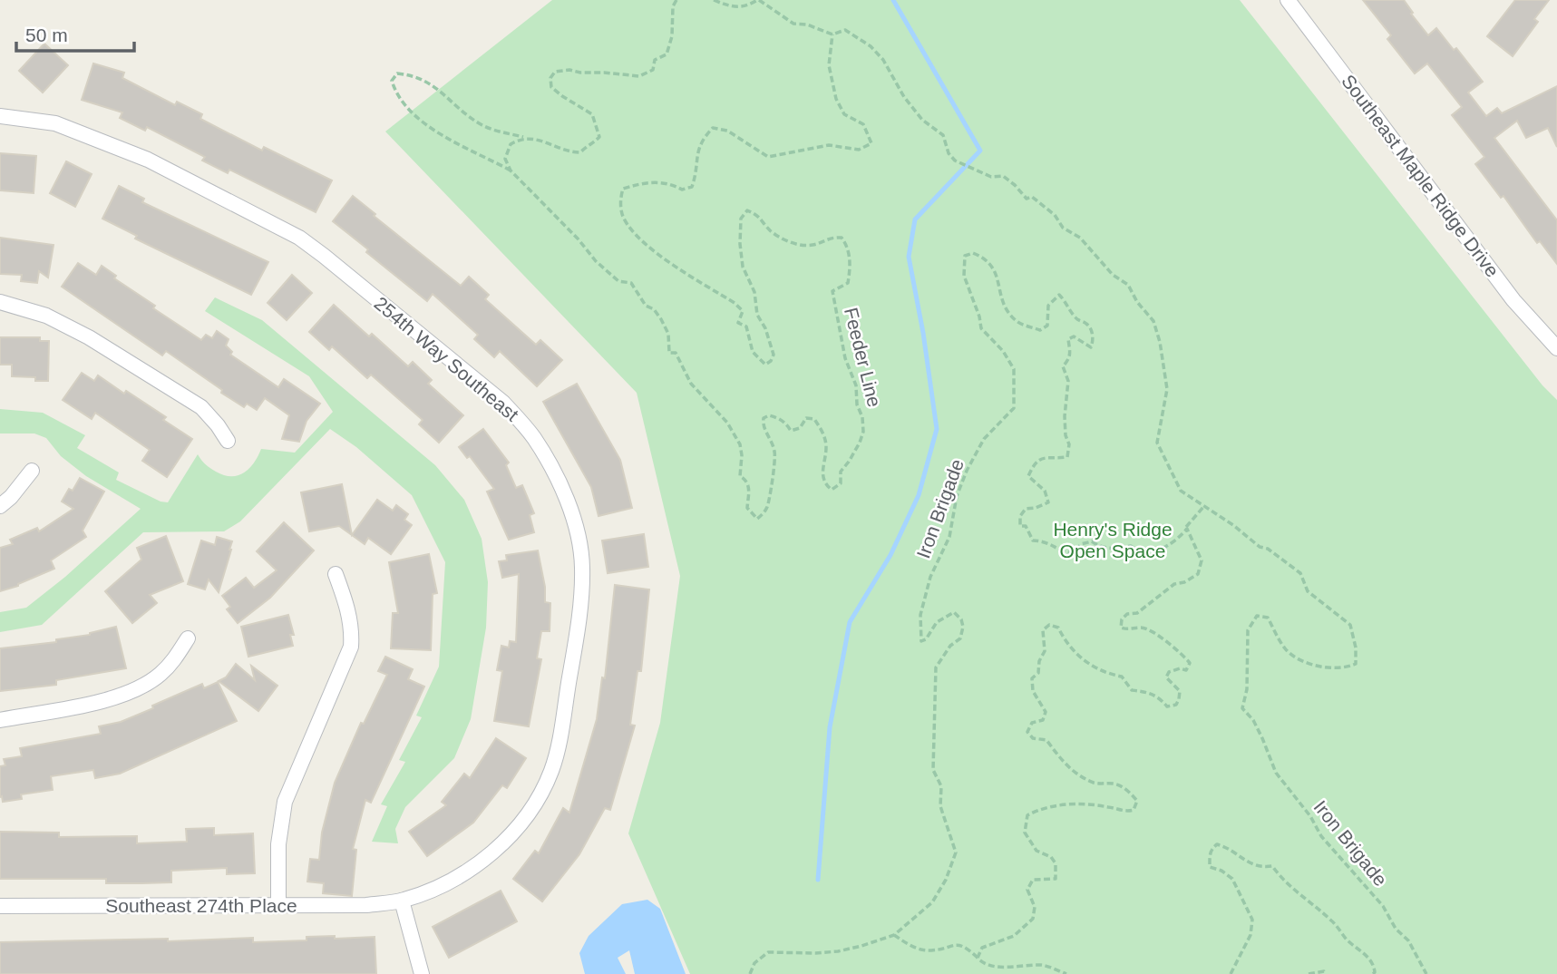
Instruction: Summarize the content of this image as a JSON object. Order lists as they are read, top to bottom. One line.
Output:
{"streets":{"street":["Southeast Maple Ridge Drive","254th Way Southeast","Southeast 274th Place"],"path":["Feeder Line","Iron Brigade"]},"crossings":[["Feeder Line","Iron Brigade"],["254th Way Southeast","Southeast 274th Place"]],"parks":["Henry's Ridge Open Space"],"scale_bar":"50 m"}
